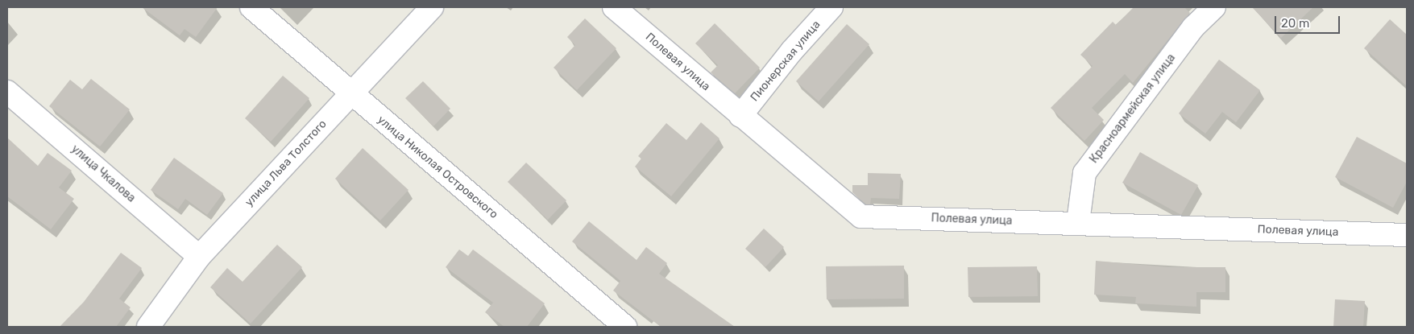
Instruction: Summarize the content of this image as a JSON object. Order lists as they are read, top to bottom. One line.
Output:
{"streets":{"street":["Пионерская улица","Полевая улица","Красноармейская улица","улица Льва Толстого","улица Николая Островского","улица Чкалова"]},"crossings":[["Пионерская улица","Полевая улица"],["Полевая улица","Красноармейская улица"],["улица Льва Толстого","улица Николая Островского"],["улица Льва Толстого","улица Чкалова"]],"scale_bar":"20 m"}
